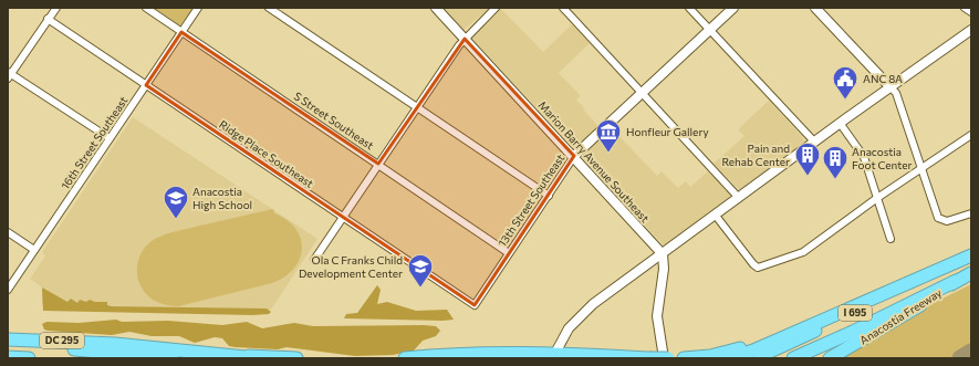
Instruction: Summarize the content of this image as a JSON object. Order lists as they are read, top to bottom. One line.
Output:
{"streets":{"highway":["I 695","Anacostia Freeway","DC 295"],"main road":["Marion Barry Avenue Southeast","13th Street Southeast"],"street":["S Street Southeast","16th Street Southeast","Ridge Place Southeast"]},"crossings":[["S Street Southeast","16th Street Southeast"],["S Street Southeast","13th Street Southeast"],["16th Street Southeast","Ridge Place Southeast"],["Ridge Place Southeast","13th Street Southeast"],["Marion Barry Avenue Southeast","13th Street Southeast"],["I 695","Anacostia Freeway"]],"places":{"public building":["ANC 8A"],"museum":["Honfleur Gallery"],"building":["Pain and Rehab Center","Anacostia Foot Center"],"school or university":["Anacostia High School","Ola C Franks Child Development Center"]}}
